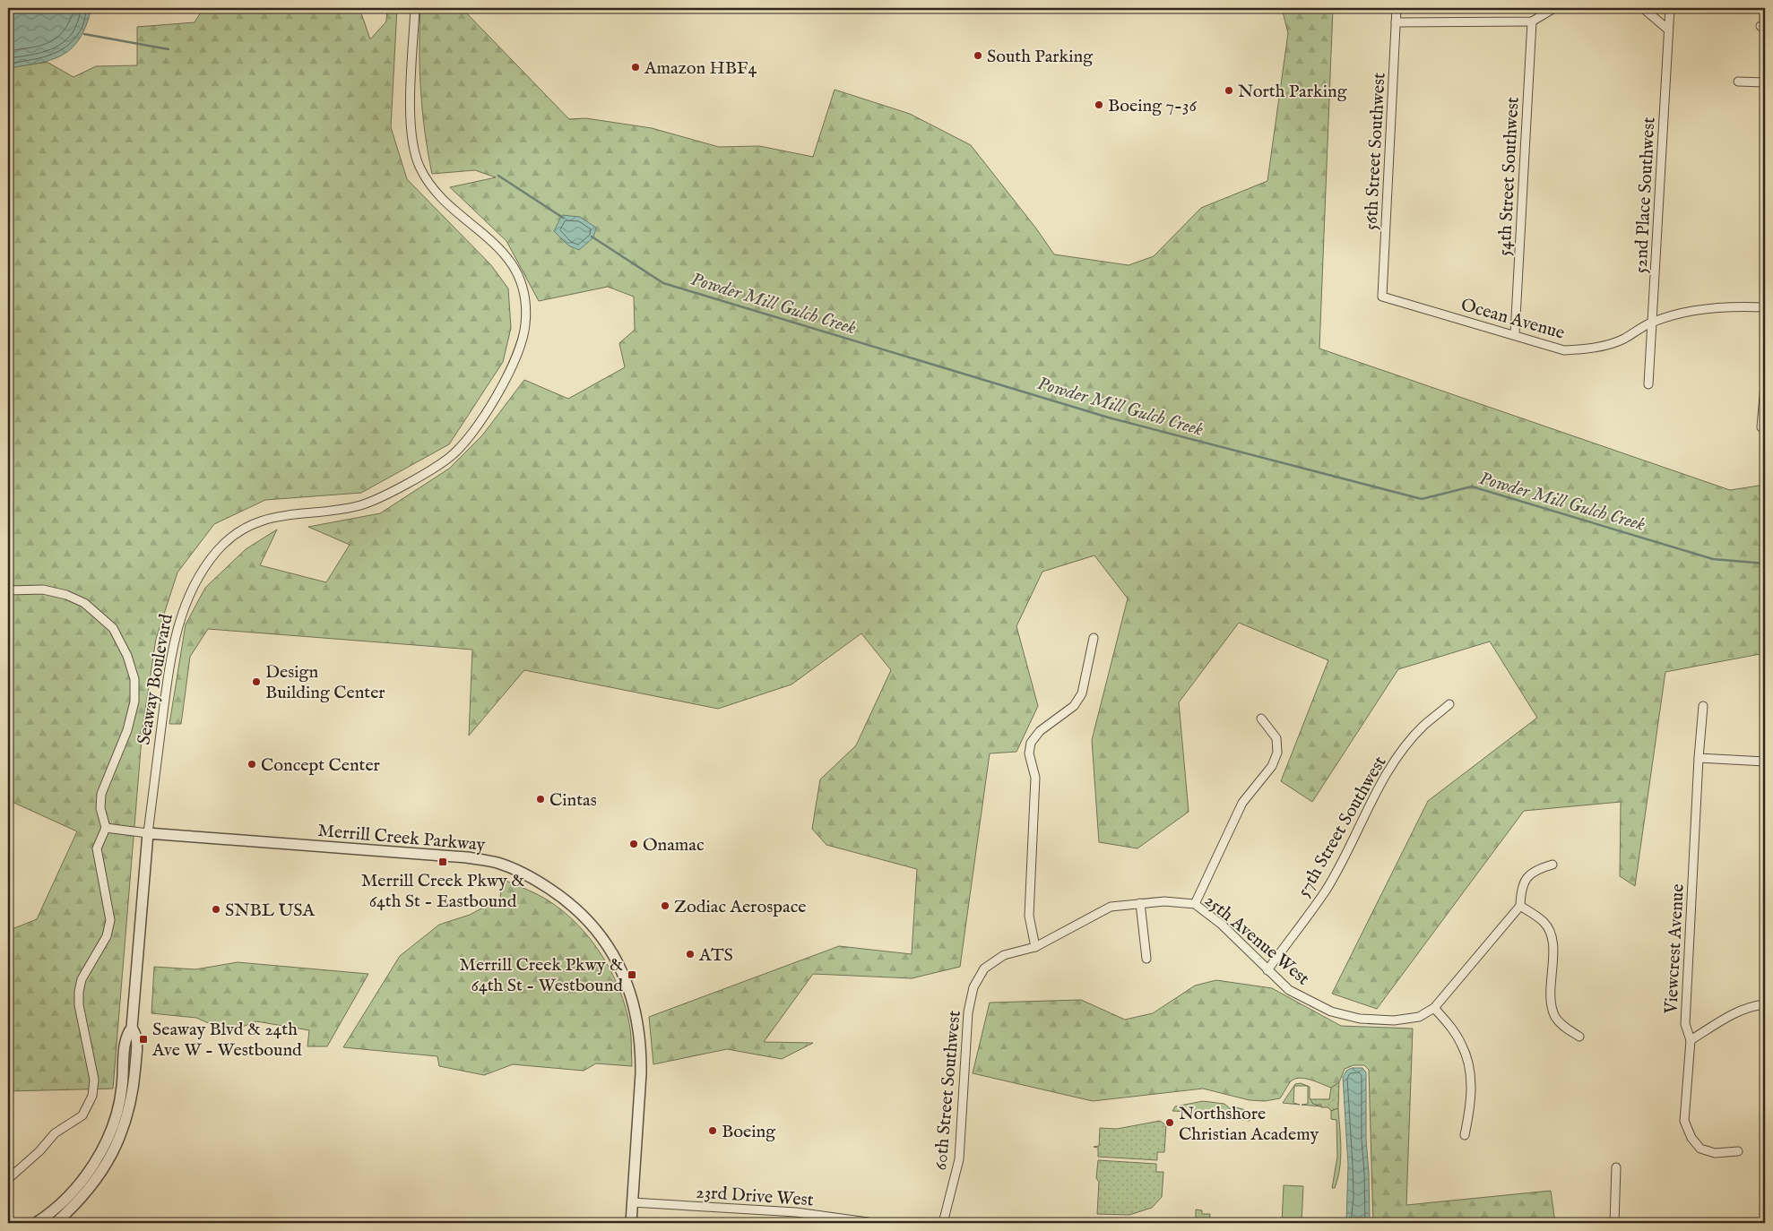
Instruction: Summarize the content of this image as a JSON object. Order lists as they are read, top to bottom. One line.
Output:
{"streets":{"street":["56th Street Southwest","54th Street Southwest","52nd Place Southwest","Ocean Avenue","Seaway Boulevard","57th Street Southwest","Merrill Creek Parkway","25th Avenue West","Viewcrest Avenue","60th Street Southwest","23rd Drive West"]},"crossings":[["56th Street Southwest","Ocean Avenue"],["54th Street Southwest","Ocean Avenue"],["52nd Place Southwest","Ocean Avenue"],["Seaway Boulevard","Merrill Creek Parkway"],["57th Street Southwest","25th Avenue West"],["Merrill Creek Parkway","23rd Drive West"],["25th Avenue West","60th Street Southwest"]],"water":["Powder Mill Gulch Creek"],"places":{"other":["South Parking","Amazon HBF4","North Parking","Boeing 7-36","Design Building Center","Concept Center","Cintas","Onamac","Zodiac Aerospace","SNBL USA","ATS","Northshore Christian Academy","Boeing"],"transit":["Merrill Creek Pkwy & 64th St - Eastbound","Merrill Creek Pkwy & 64th St - Westbound","Seaway Blvd & 24th Ave W - Westbound"]}}
